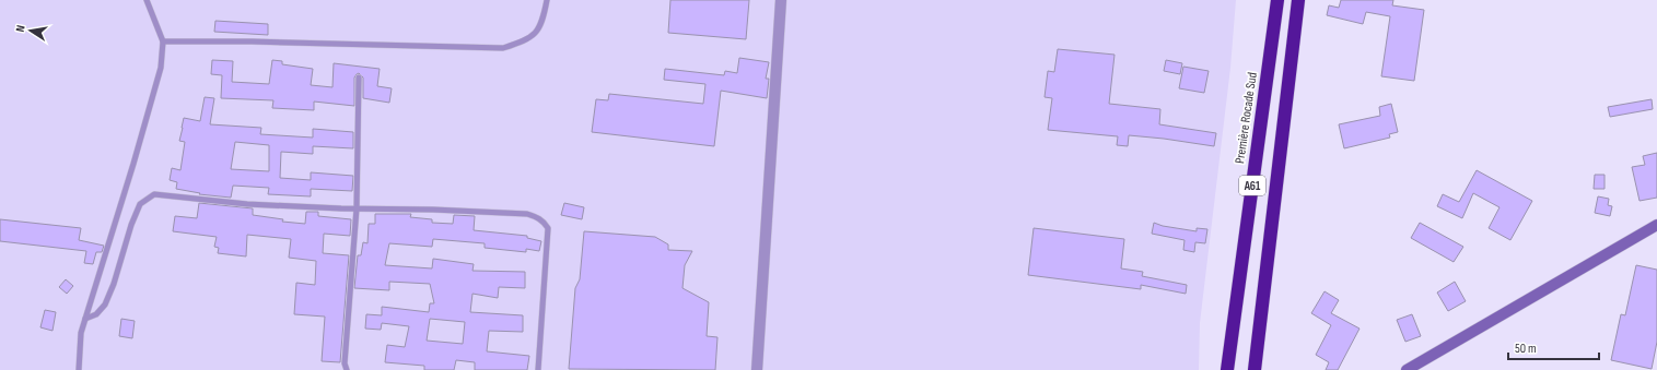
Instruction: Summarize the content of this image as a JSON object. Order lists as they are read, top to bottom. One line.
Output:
{"streets":{"highway":["Première Rocade Sud","A61"]},"scale_bar":"50 m","north":"left"}
